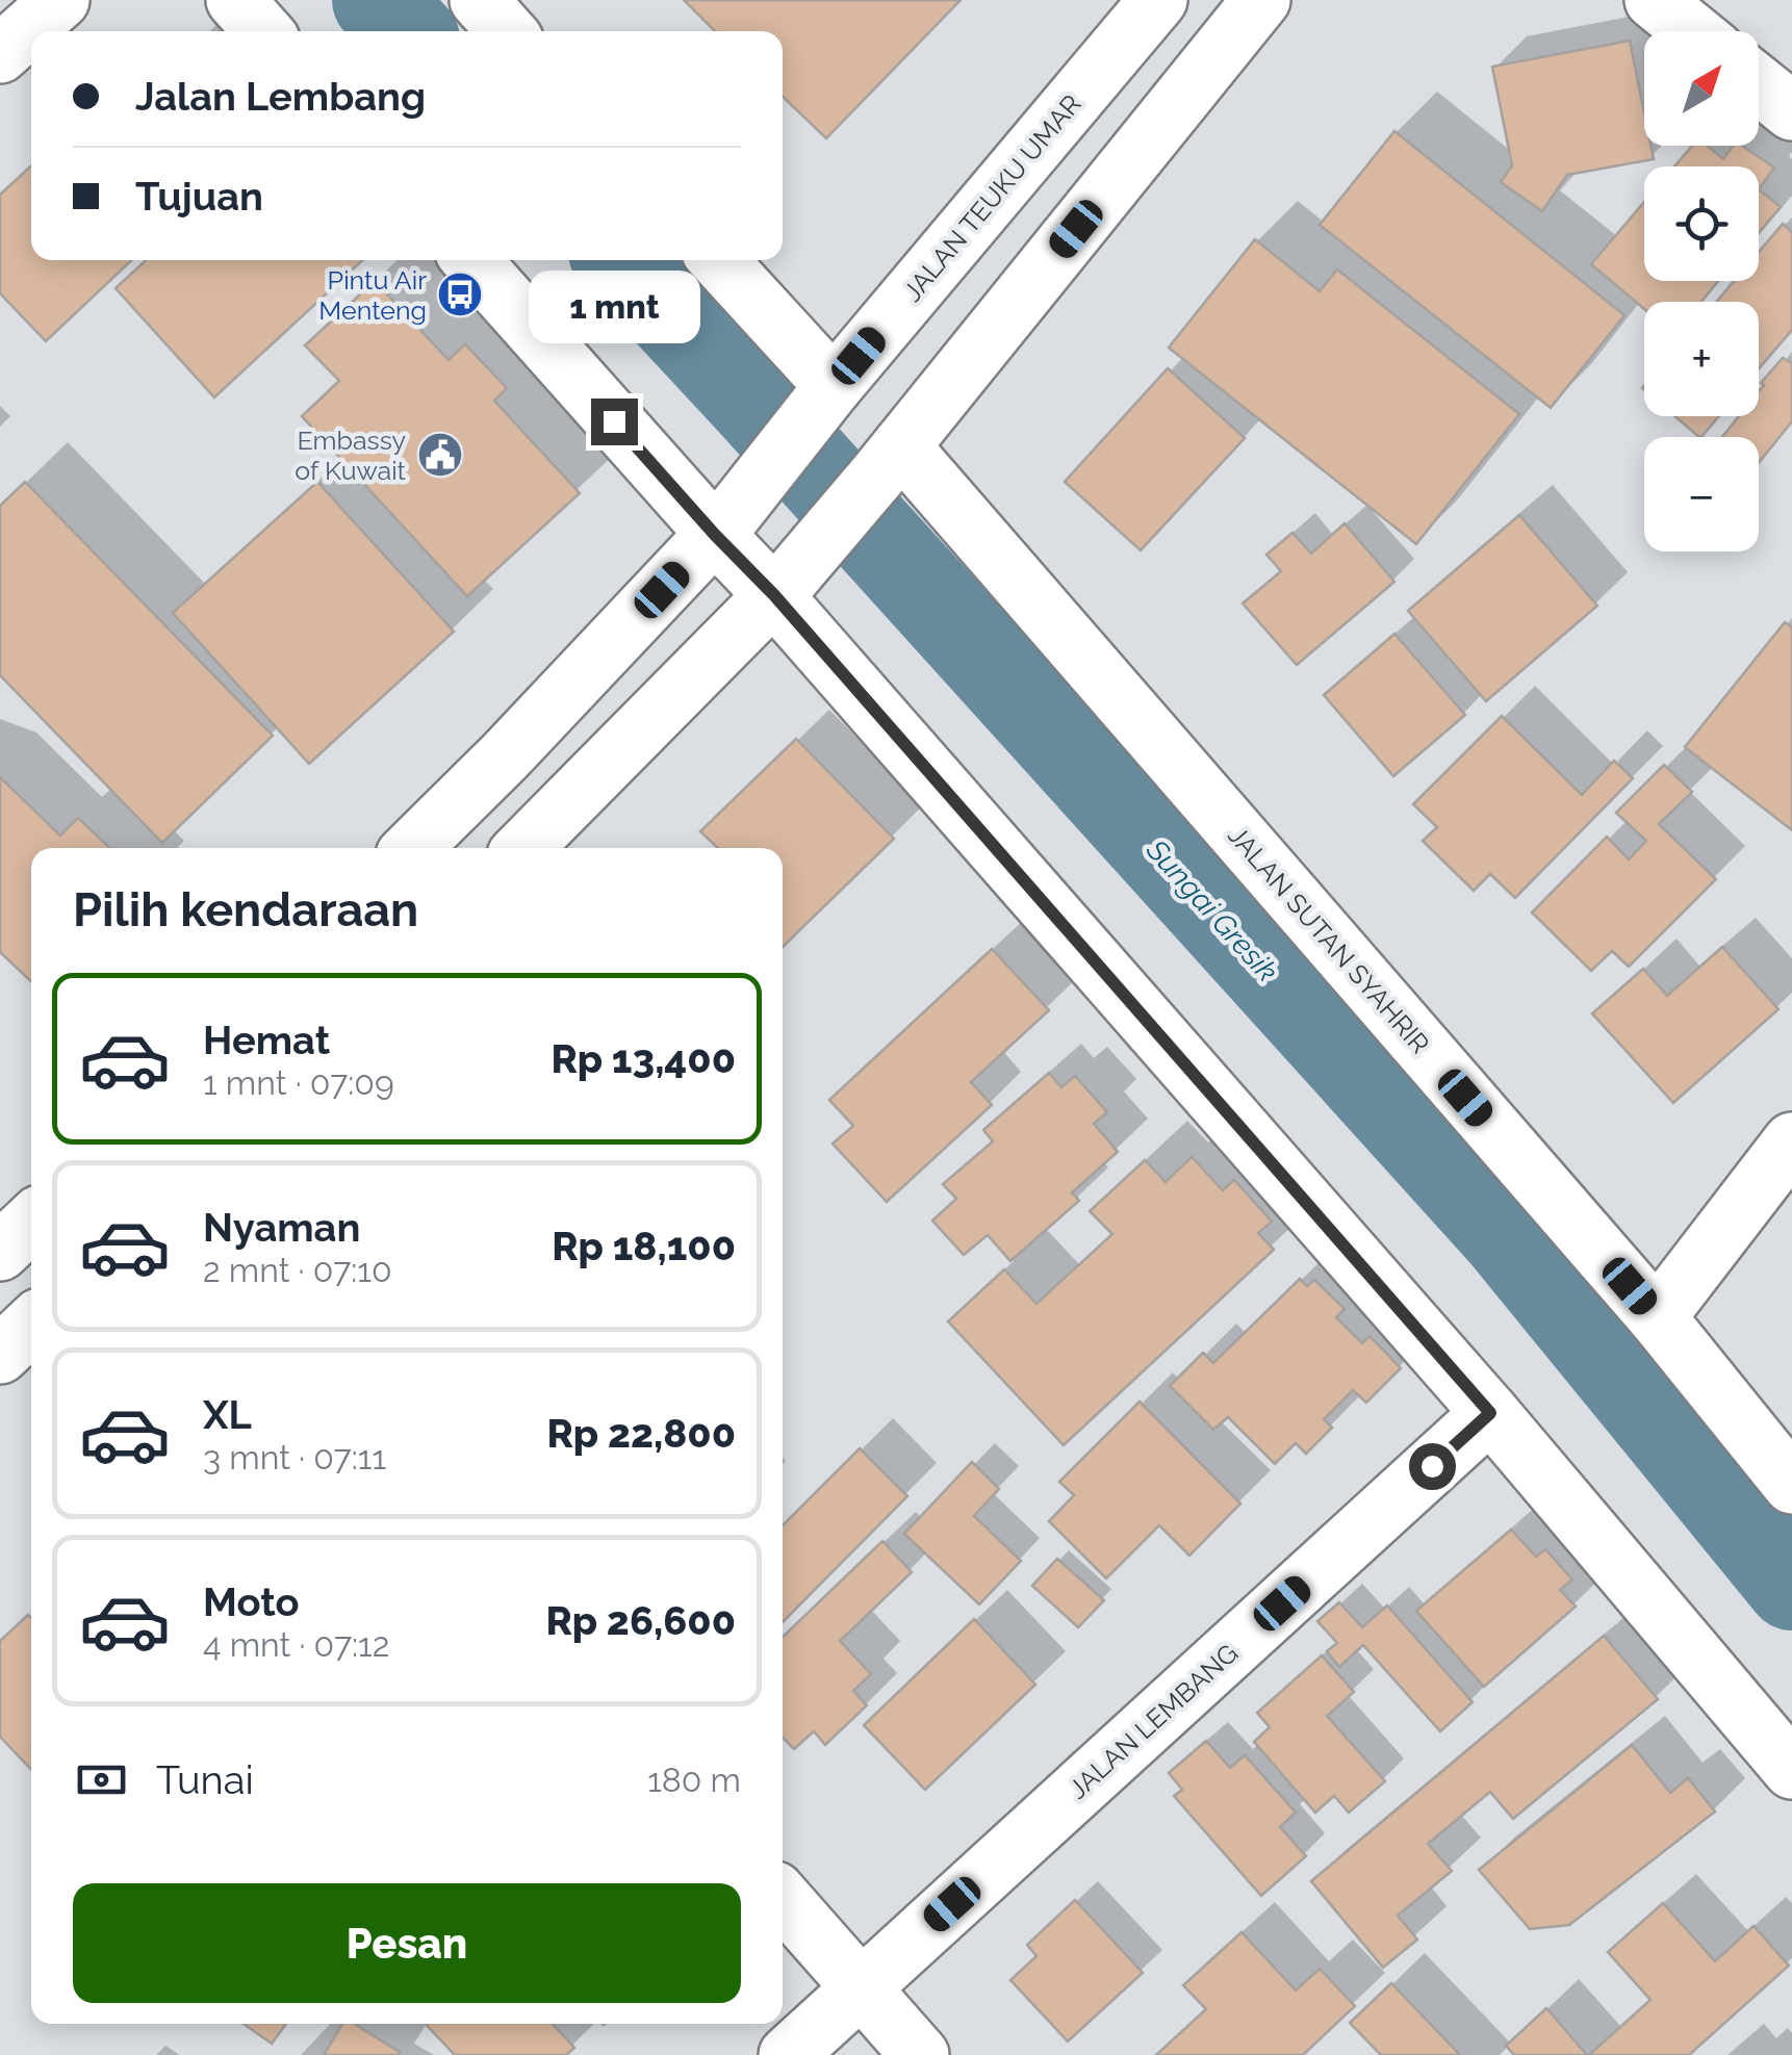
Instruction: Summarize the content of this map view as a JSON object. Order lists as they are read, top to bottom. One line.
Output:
{"streets":{"street":["JALAN TEUKU UMAR","JALAN SUTAN SYAHRIR","JALAN LEMBANG"]},"water":["Sungai Gresik"],"places":{"bus stop":["Pintu Air Menteng"],"public building":["Embassy of Kuwait"]},"north":"top right","page":{"map_buttons":["+","−"],"banner":["Jalan Lembang","Tujuan"],"bubble":"1 mnt","heading":"Pilih kendaraan","list":[{"name":"Hemat","note":"1 mnt · 07:09","value":"Rp 13,400"},{"name":"Nyaman","note":"2 mnt · 07:10","value":"Rp 18,100"},{"name":"XL","note":"3 mnt · 07:11","value":"Rp 22,800"},{"name":"Moto","note":"4 mnt · 07:12","value":"Rp 26,600"}],"pay":["Tunai","180 m"],"buttons":"Pesan"}}
